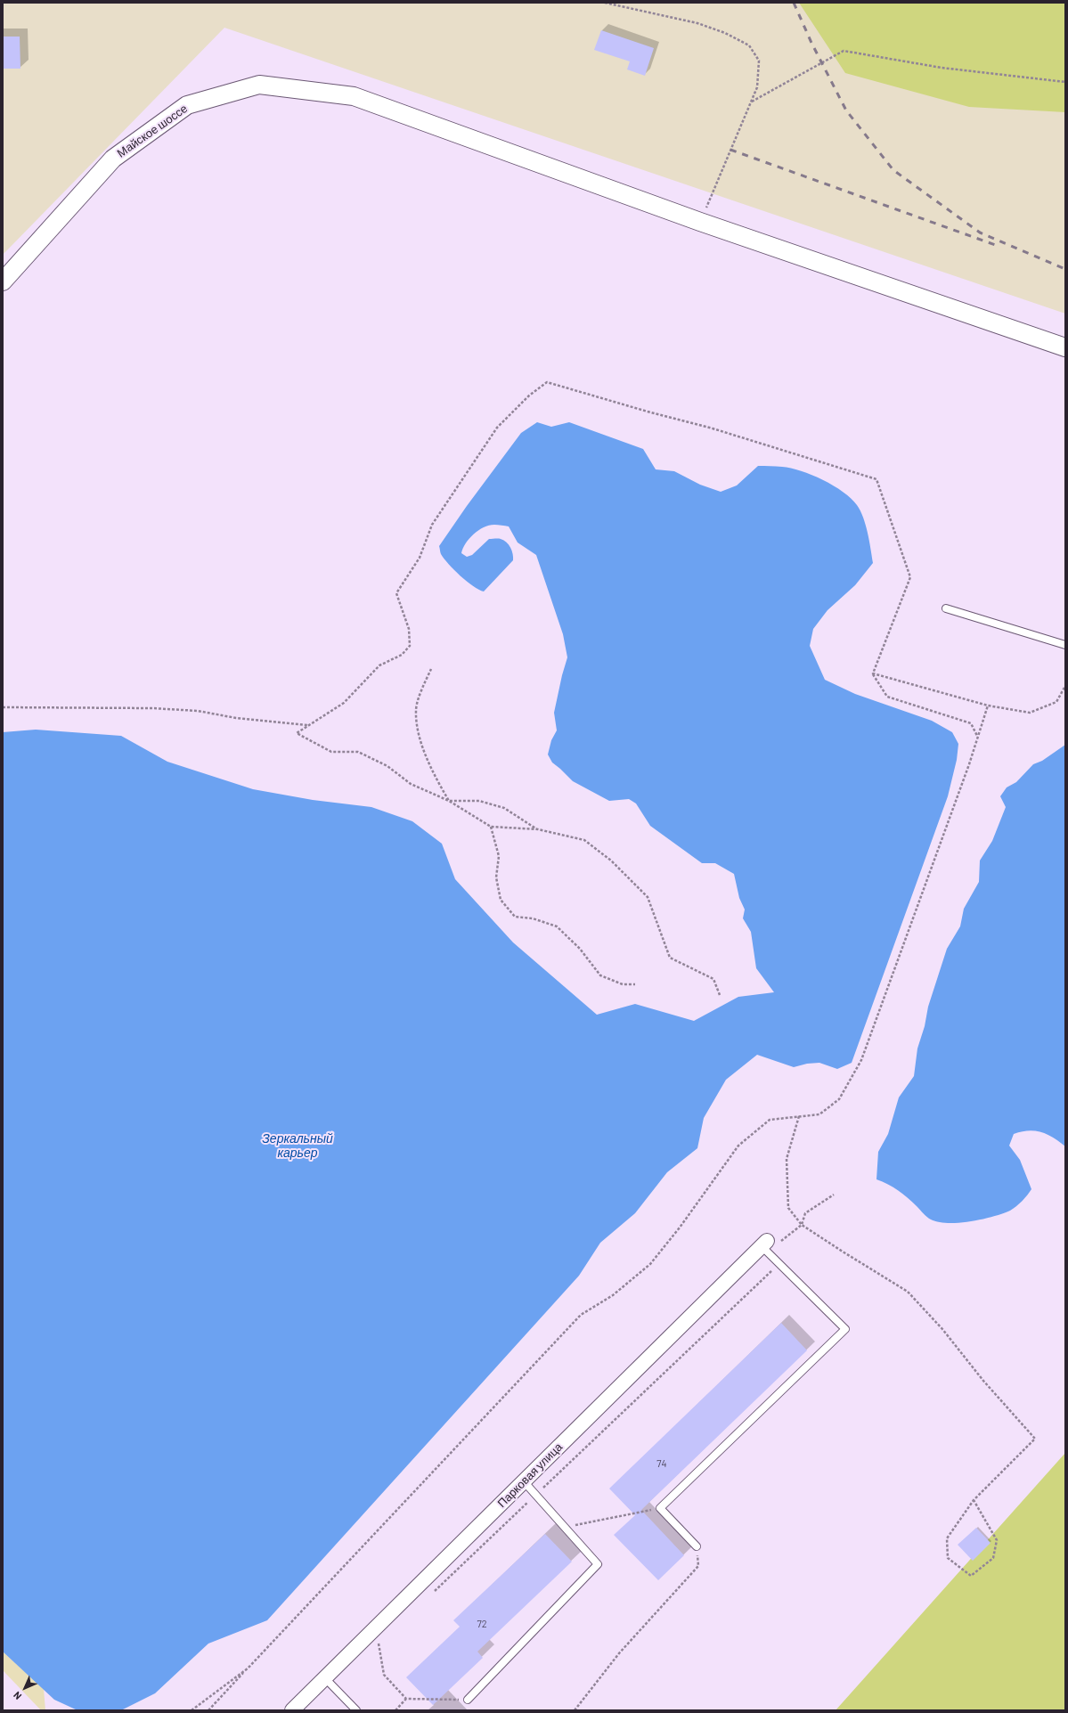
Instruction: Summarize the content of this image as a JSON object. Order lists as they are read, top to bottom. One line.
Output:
{"streets":{"street":["Майское шоссе","Парковая улица"]},"water":["Зеркальный карьер"],"house_numbers":["74","72"],"north":"bottom left"}
